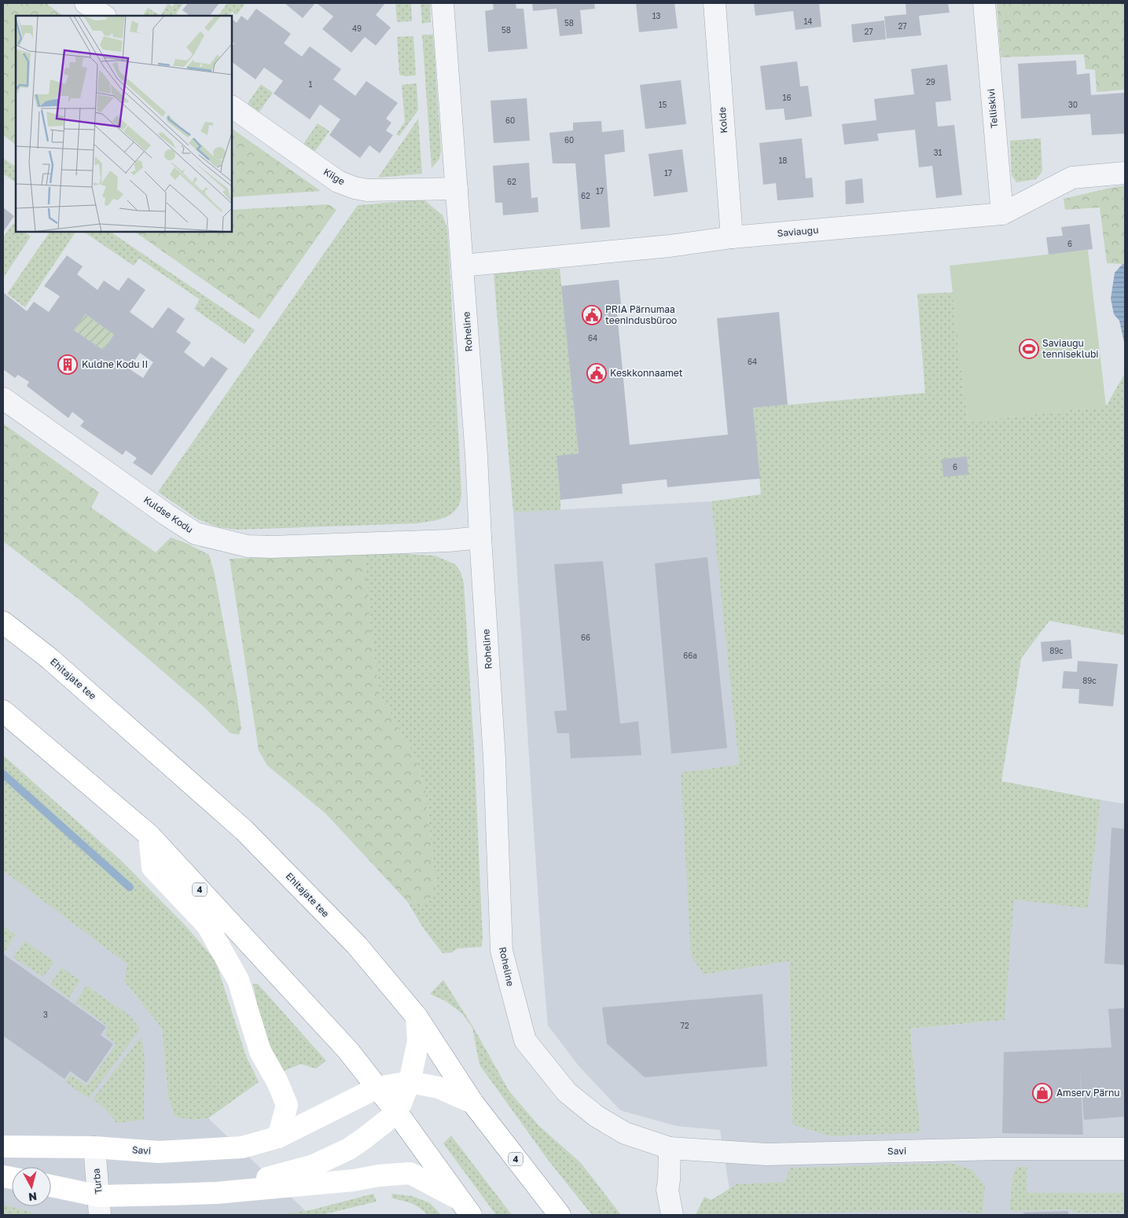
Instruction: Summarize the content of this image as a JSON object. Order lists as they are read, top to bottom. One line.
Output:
{"streets":{"main road":["Ehitajate tee","4","Savi"],"street":["Telliskivi","Kolde","Kiige","Saviaugu","Roheline","Kuldse Kodu","Turba"]},"crossings":[["Telliskivi","Saviaugu"],["Kolde","Saviaugu"],["Kiige","Roheline"],["Saviaugu","Roheline"],["Roheline","Kuldse Kodu"],["Roheline","Savi"],["4","Savi"],["Savi","Turba"]],"places":{"public building":["PRIA Pärnumaa teenindusbüroo","Keskkonnaamet"],"sports":["Saviaugu tenniseklubi"],"building":["Kuldne Kodu II"],"shop":["Amserv Pärnu"]},"house_numbers":["13","14","58","27","49","58","27","29","1","16","15","30","60","60","31","18","17","62","17","62","6","64","64","6","66","89c","66a","89c","3","72"],"north":"bottom"}
